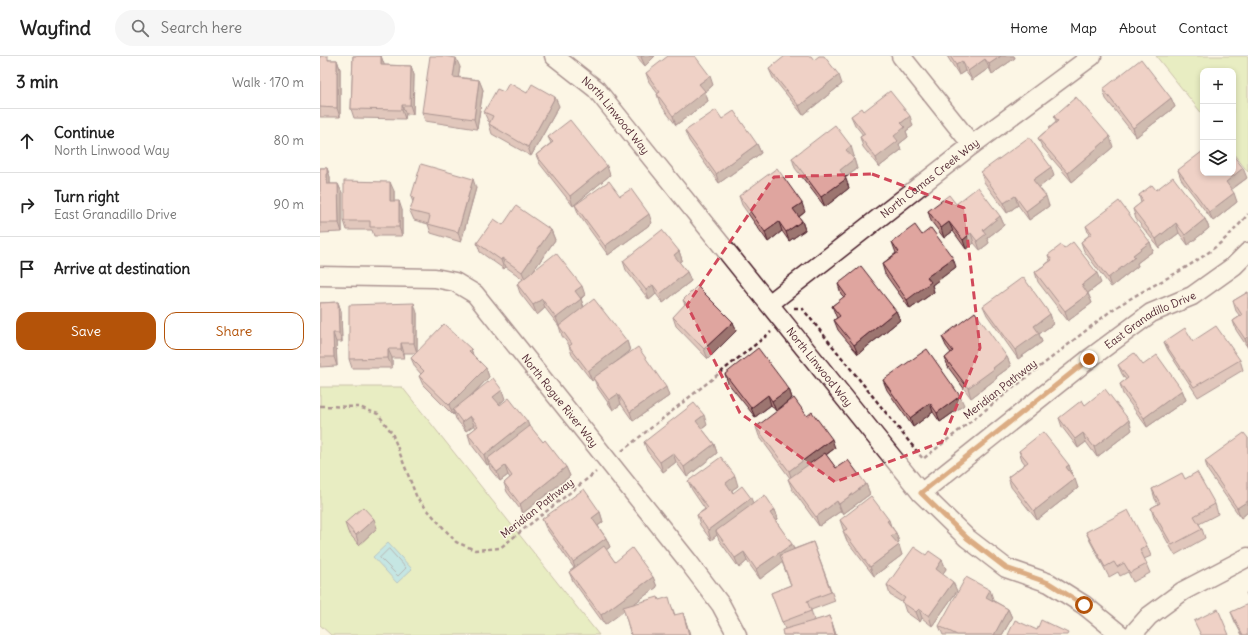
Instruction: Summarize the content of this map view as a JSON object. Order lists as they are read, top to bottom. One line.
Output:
{"streets":{"street":["North Linwood Way","North Camas Creek Way","East Granadillo Drive","North Rogue River Way"],"path":["Meridian Pathway"]},"crossings":[["North Linwood Way","North Camas Creek Way"],["North Linwood Way","East Granadillo Drive"]],"page":{"header":"Wayfind","search":"Search here","nav":["Home","Map","About","Contact"],"heading":["3 min","Walk · 170 m"],"map_buttons":["+","−"],"list":[["Continue","North Linwood Way","80 m"],["Turn right","East Granadillo Drive","90 m"],"Arrive at destination"],"buttons":["Save","Share"]}}
